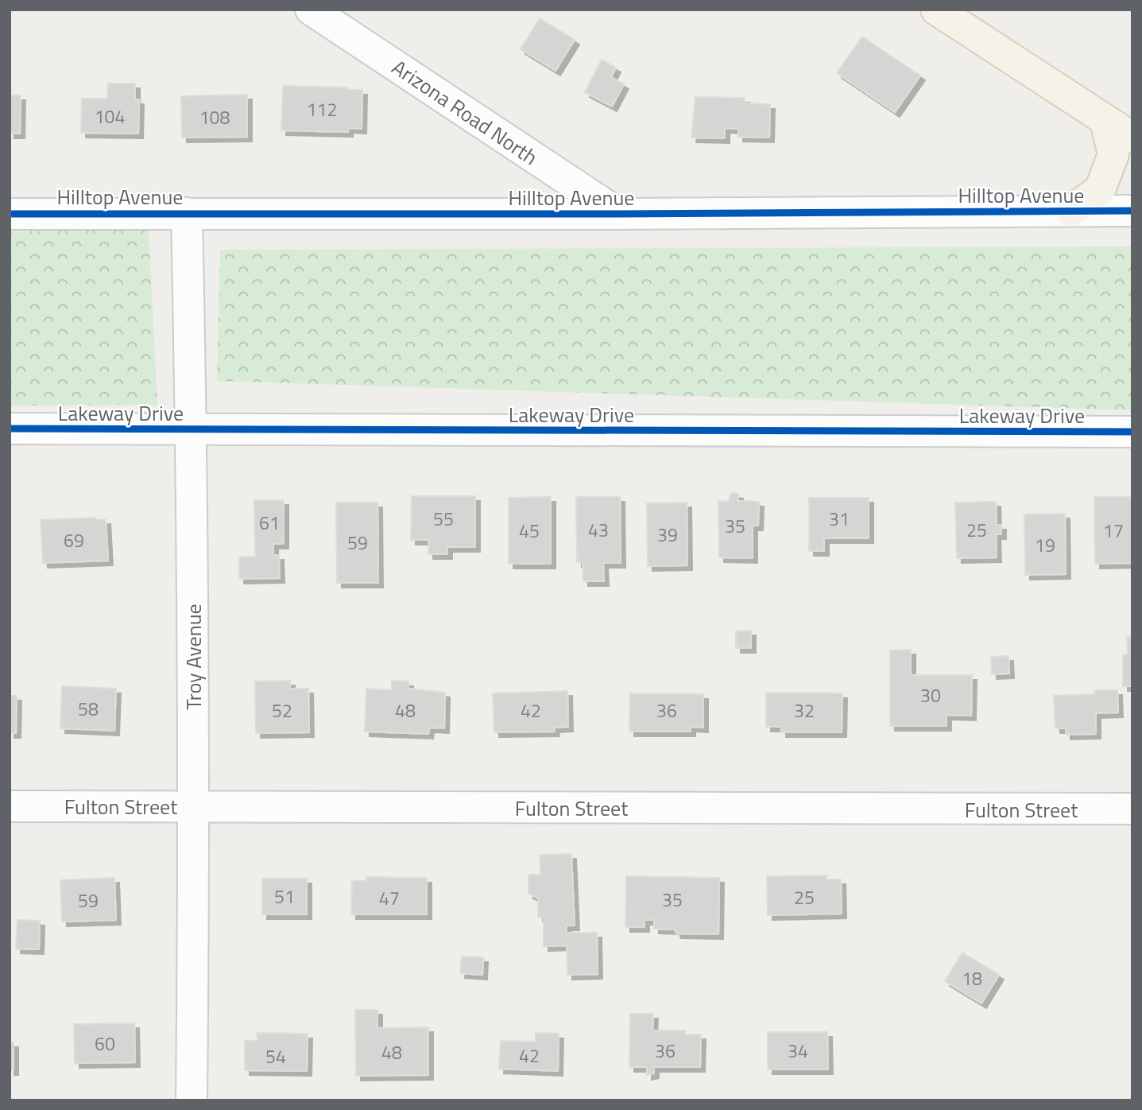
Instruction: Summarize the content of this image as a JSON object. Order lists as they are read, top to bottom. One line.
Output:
{"streets":{"street":["Arizona Road North","Hilltop Avenue","Lakeway Drive","Troy Avenue","Fulton Street"]},"crossings":[["Arizona Road North","Hilltop Avenue"],["Hilltop Avenue","Troy Avenue"],["Lakeway Drive","Troy Avenue"],["Troy Avenue","Fulton Street"]],"house_numbers":["112","104","108","55","31","61","35","43","25","45","17","39","69","59","19","30","58","52","48","42","36","32","51","25","47","35","59","18","60","36","34","48","42","54"]}
